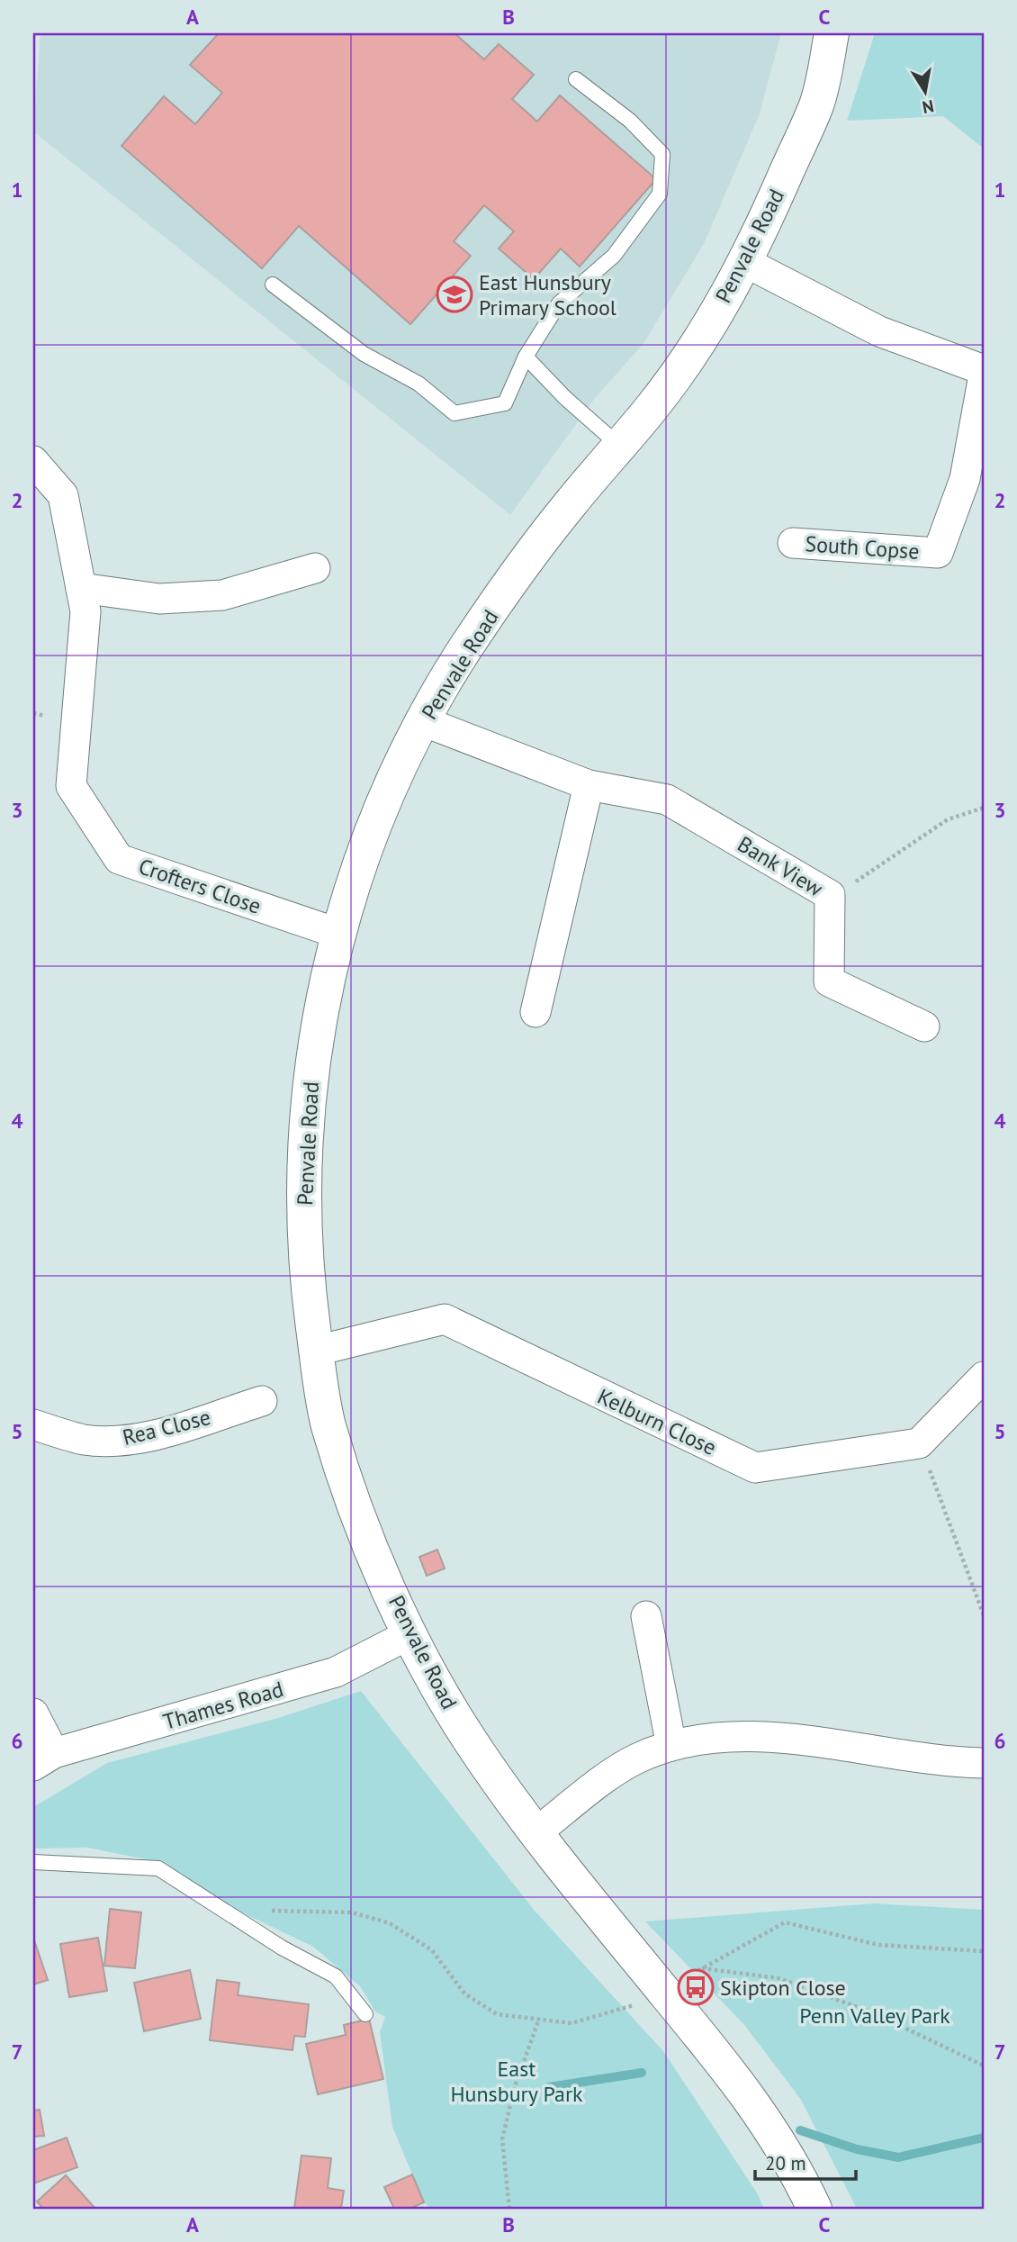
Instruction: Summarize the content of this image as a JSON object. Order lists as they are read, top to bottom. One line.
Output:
{"streets":{"street":["Penvale Road","South Copse","Bank View","Crofters Close","Kelburn Close","Rea Close","Thames Road"]},"crossings":[["Penvale Road","Bank View"],["Penvale Road","Crofters Close"],["Penvale Road","Kelburn Close"],["Penvale Road","Thames Road"]],"parks":["Penn Valley Park","East Hunsbury Park"],"places":{"school or university":["East Hunsbury Primary School"],"bus stop":["Skipton Close"]},"scale_bar":"20 m","north":"bottom","grid":{"columns":["A","B","C"],"rows":["1","2","3","4","5","6","7"]}}
